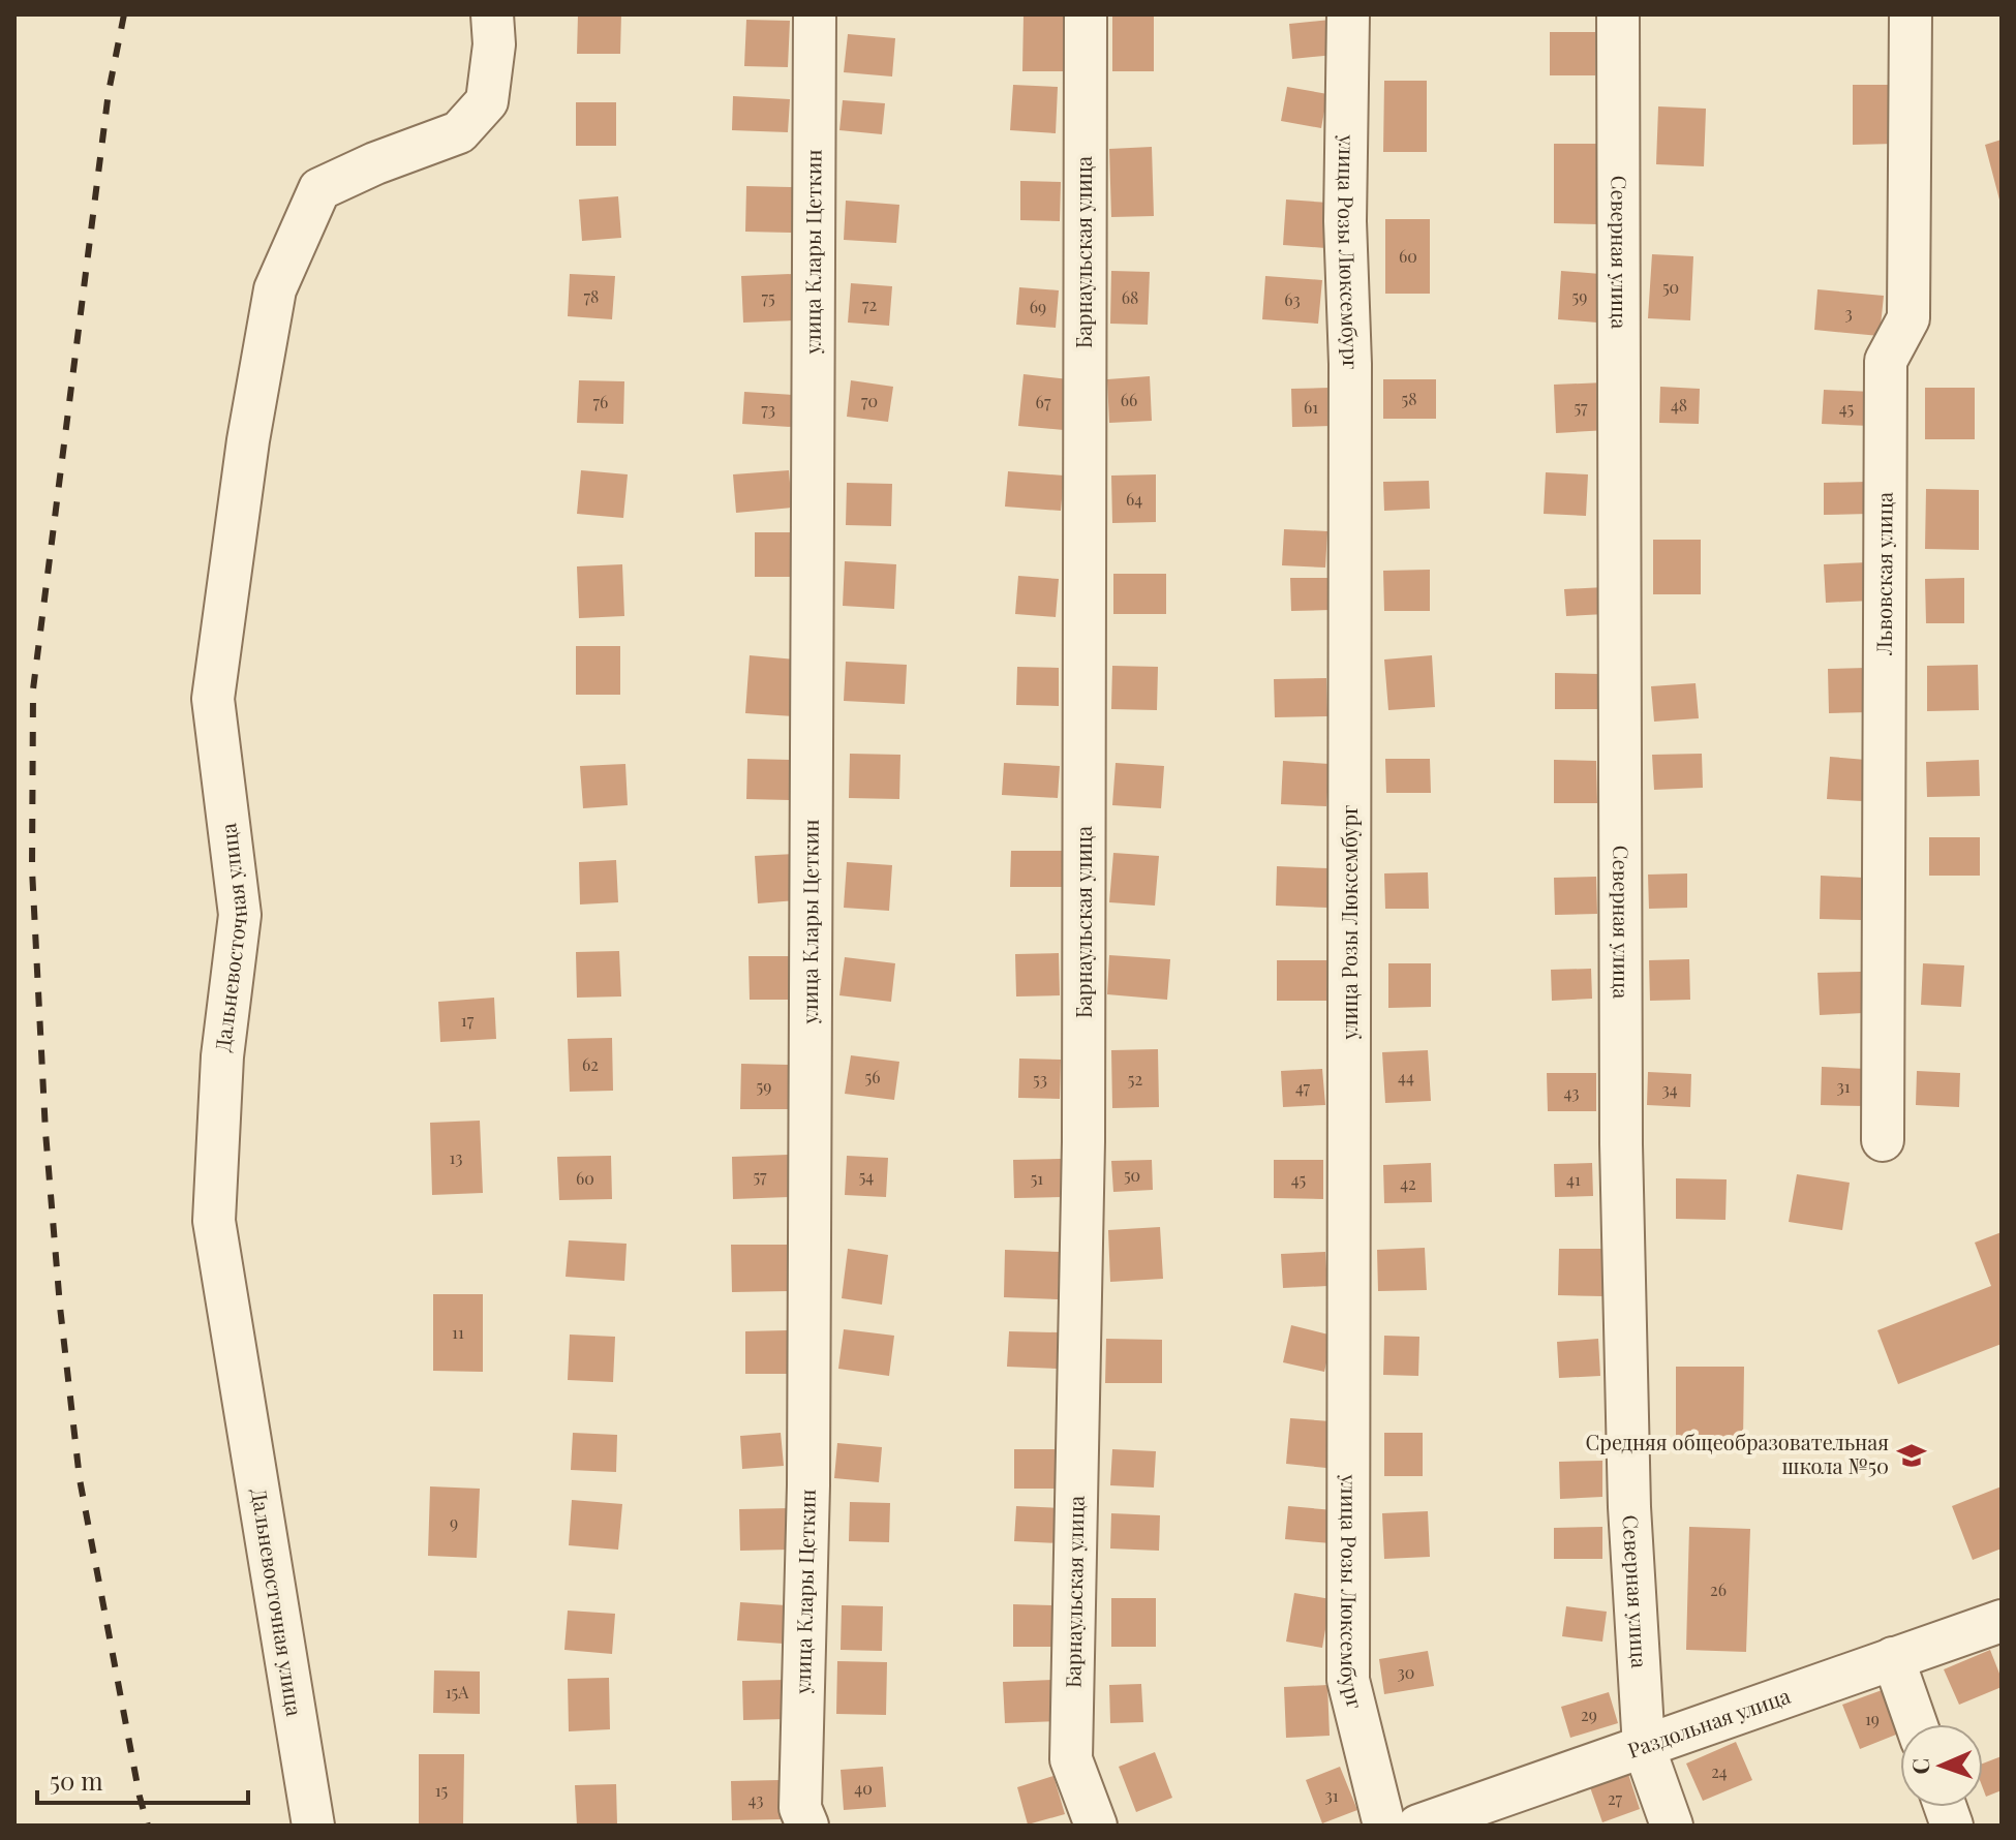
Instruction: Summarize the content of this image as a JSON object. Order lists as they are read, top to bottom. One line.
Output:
{"streets":{"street":["улица Клары Цеткин","Барнаульская улица","улица Розы Люксембург","Северная улица","Львовская улица","Дальневосточная улица","Раздольная улица"]},"crossings":[["Северная улица","Раздольная улица"]],"places":{"school or university":["Средняя общеобразовательная школа №50"]},"house_numbers":["60","50","78","59","75","68","63","72","69","3","58","66","70","76","67","48","61","57","45","73","64","17","62","56","44","53","52","59","31","47","34","43","13","50","57","54","60","51","45","41","42","11","9","26","30","15А","29","19","24","40","15","31","27","43"],"scale_bar":"50 m","north":"left"}
